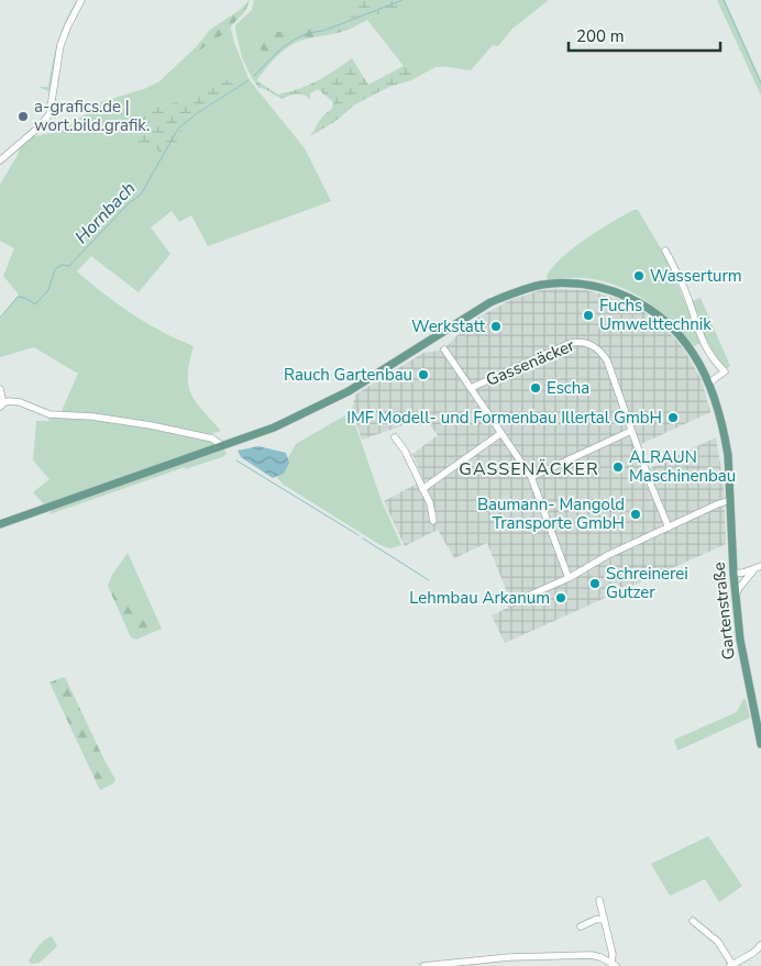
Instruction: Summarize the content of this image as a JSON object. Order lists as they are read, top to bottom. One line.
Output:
{"streets":{"main road":["Gartenstraße"],"street":["Gassenäcker"]},"districts":["GASSENÄCKER"],"water":["Hornbach"],"places":["a-grafics.de | wort.bild.grafik.","Wasserturm","Fuchs Umwelttechnik","Werkstatt","Rauch Gartenbau","Escha","IMF Modell- und Formenbau Illertal GmbH","ALRAUN Maschinenbau","Baumann- Mangold Transporte GmbH","Schreinerei Gutzer","Lehmbau Arkanum"],"scale_bar":"200 m"}
